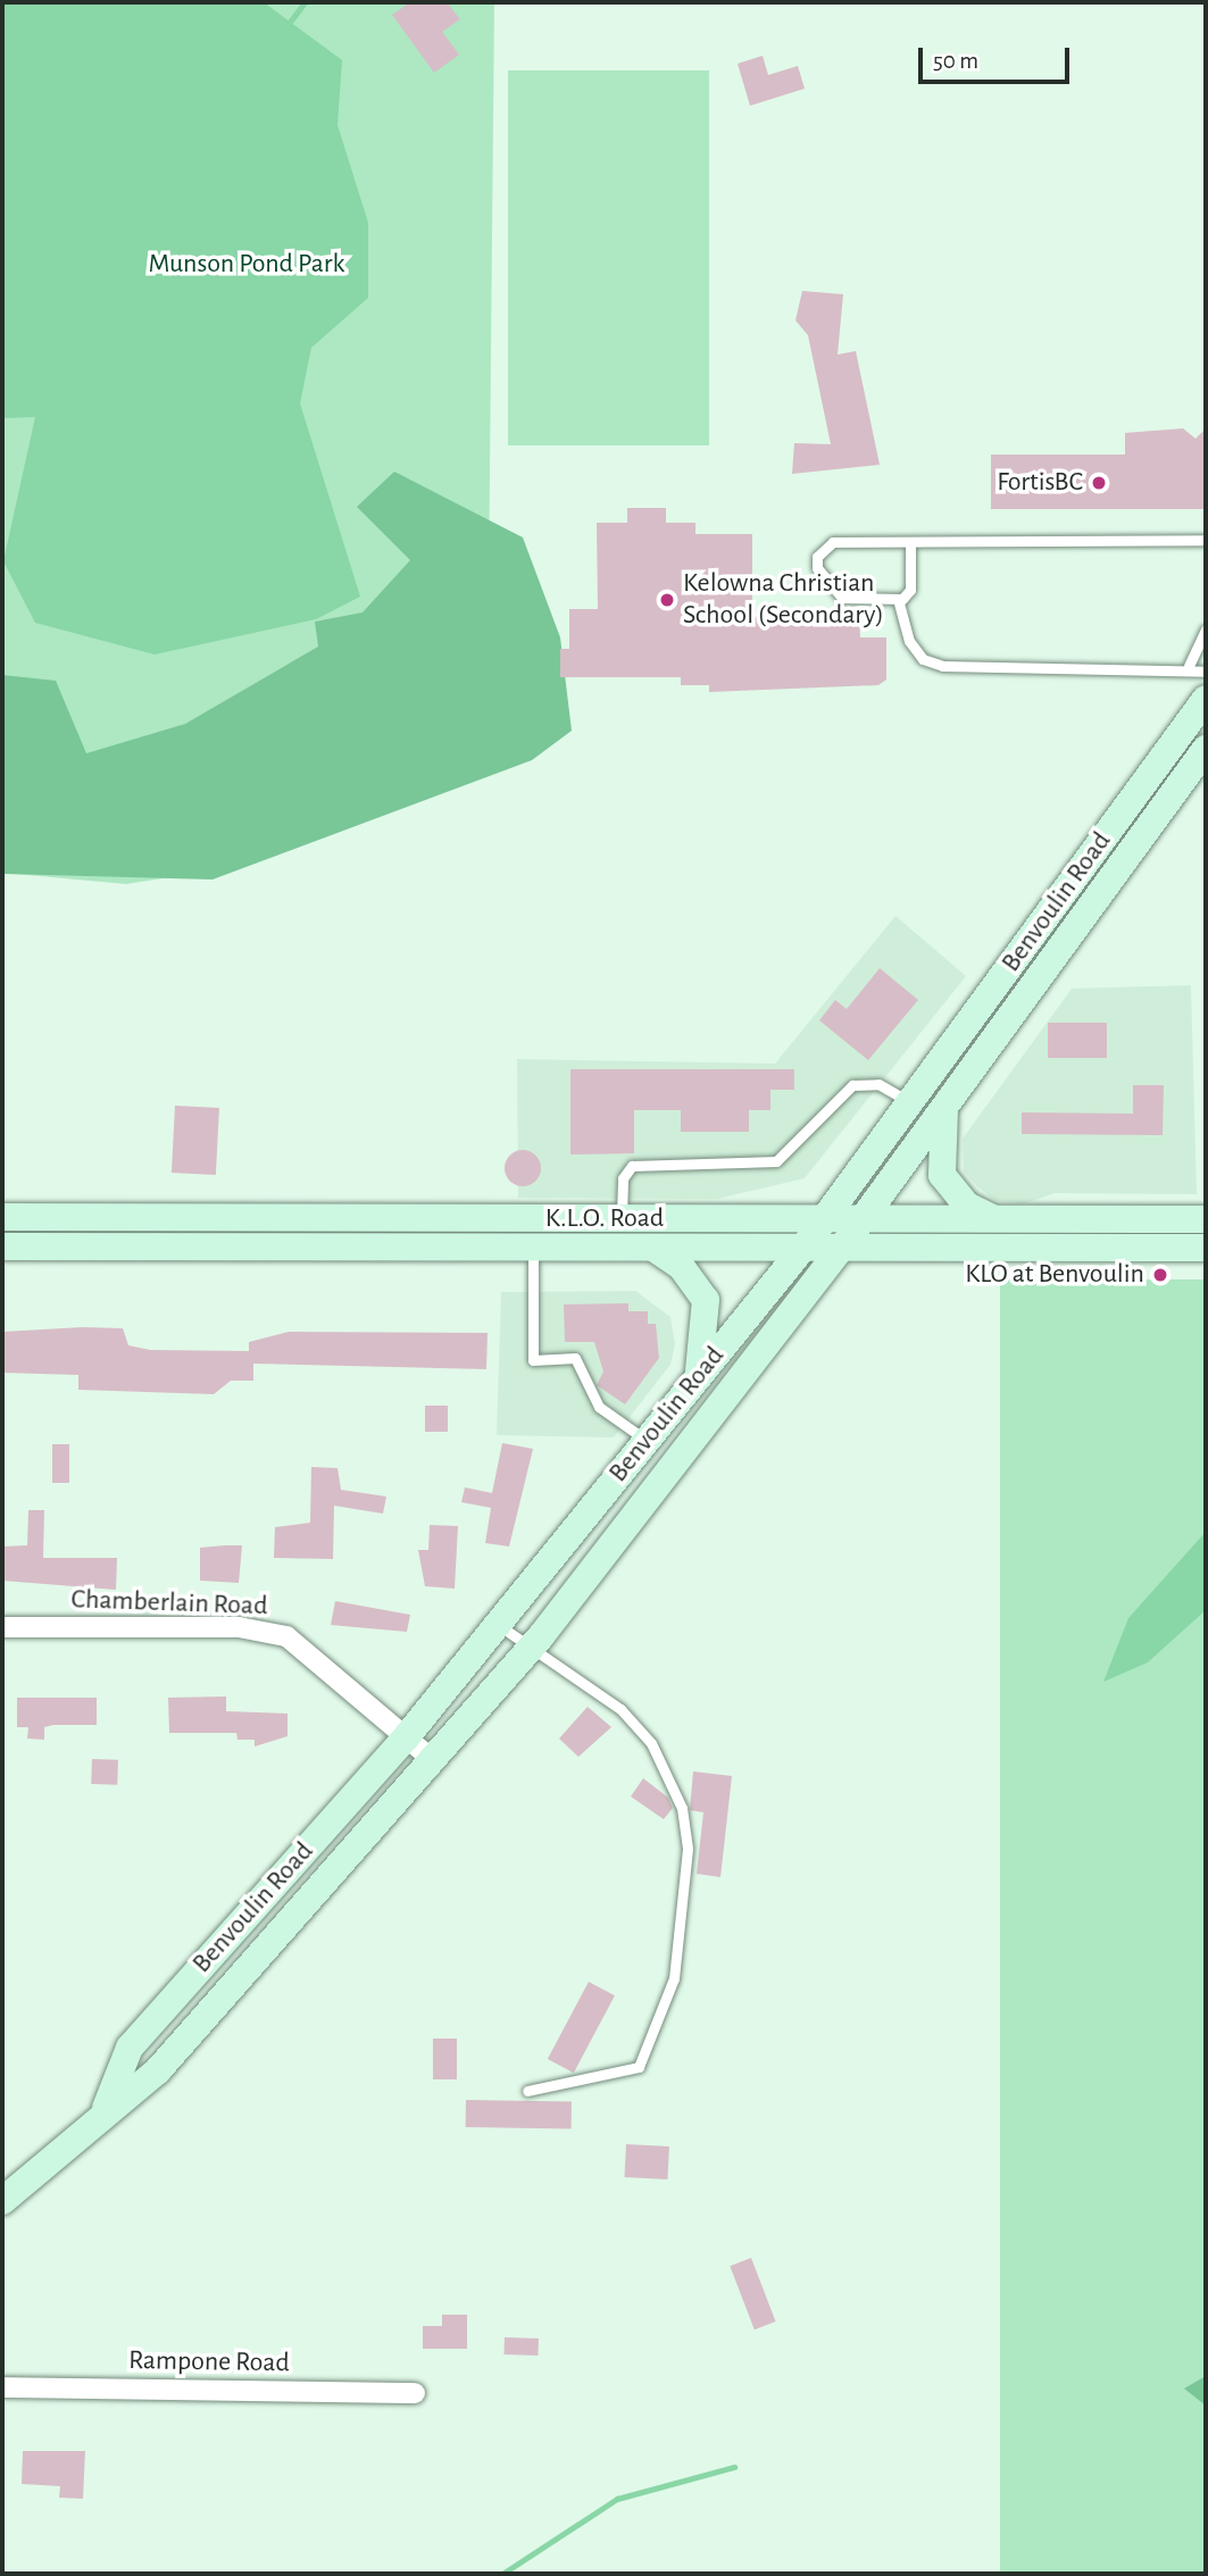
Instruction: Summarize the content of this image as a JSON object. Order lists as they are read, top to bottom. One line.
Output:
{"streets":{"main road":["Benvoulin Road","K.L.O. Road"],"street":["Chamberlain Road","Rampone Road"]},"crossings":[["Benvoulin Road","K.L.O. Road"],["Benvoulin Road","Chamberlain Road"]],"parks":["Munson Pond Park"],"places":["FortisBC","Kelowna Christian School (Secondary)","KLO at Benvoulin"],"scale_bar":"50 m"}
